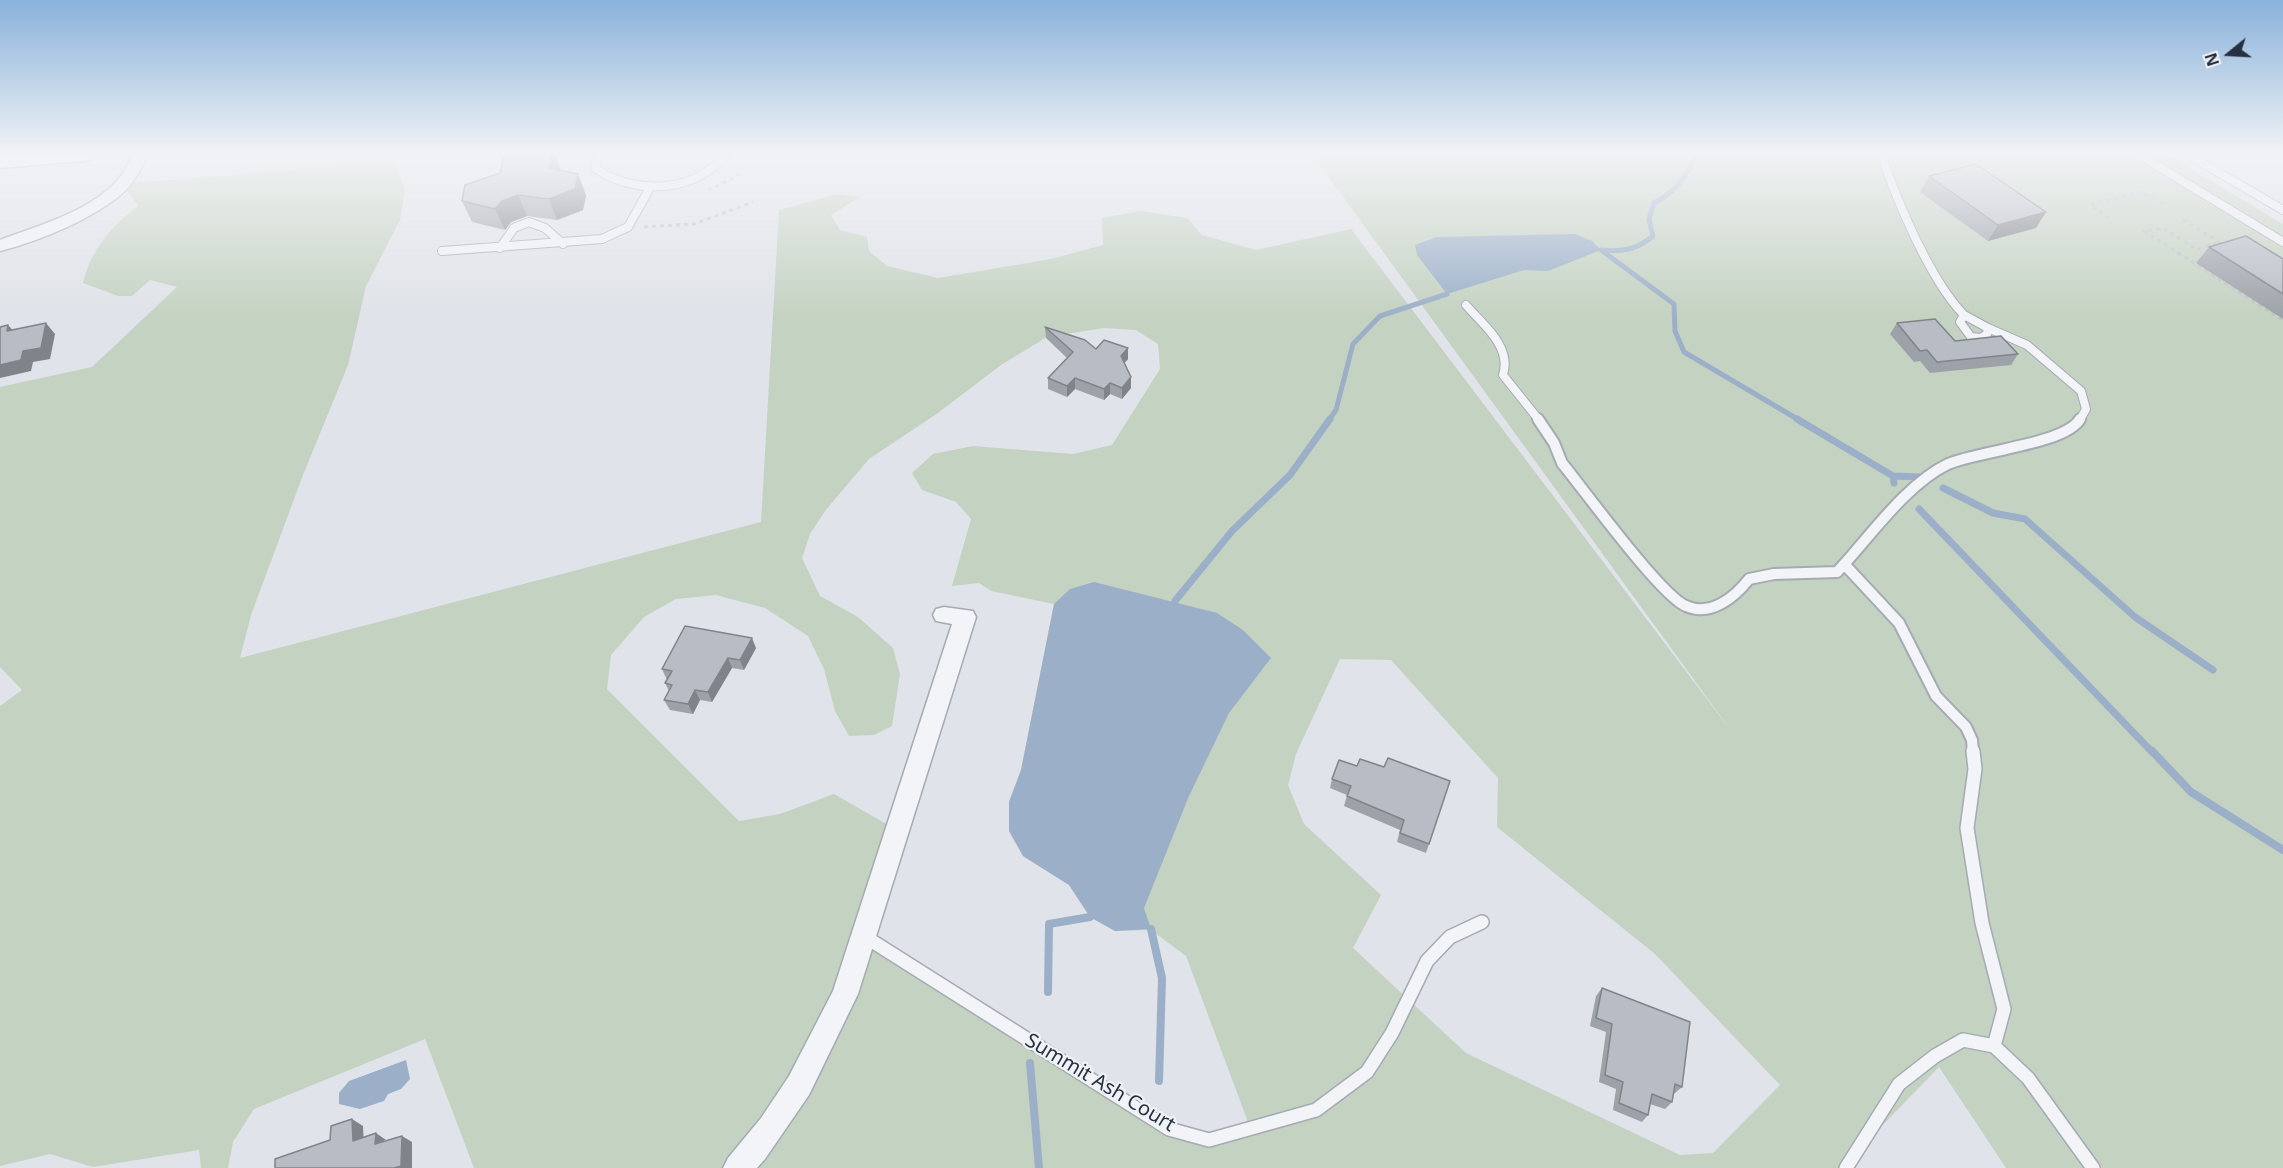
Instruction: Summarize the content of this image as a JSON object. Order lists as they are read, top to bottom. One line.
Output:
{"streets":{"lane":["Summit Ash Court"]},"north":"left"}
